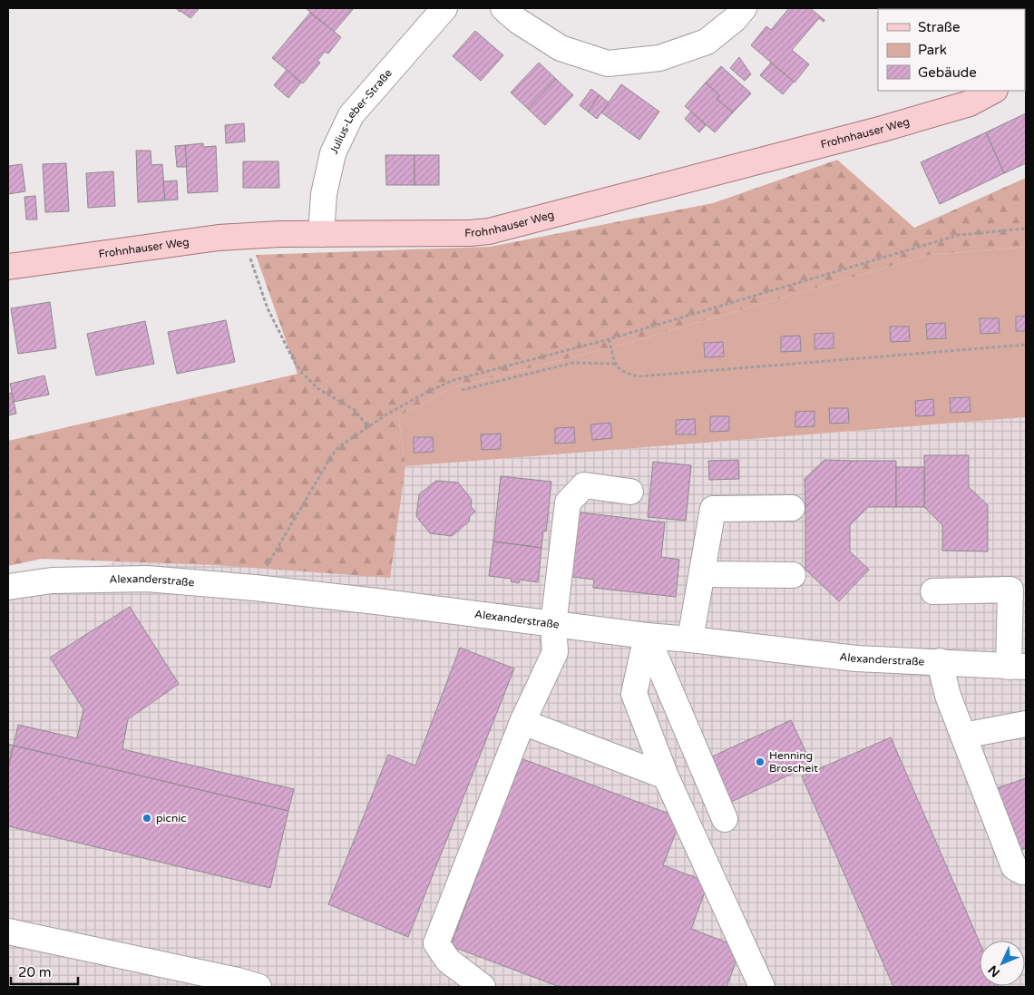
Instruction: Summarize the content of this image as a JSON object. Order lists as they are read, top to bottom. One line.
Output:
{"streets":{"main road":["Frohnhauser Weg"],"street":["Julius-Leber-Straße","Alexanderstraße"]},"crossings":[["Julius-Leber-Straße","Frohnhauser Weg"]],"places":["Henning Broscheit","picnic"],"legend":["Straße","Park","Gebäude"],"scale_bar":"20 m","north":"bottom left"}
